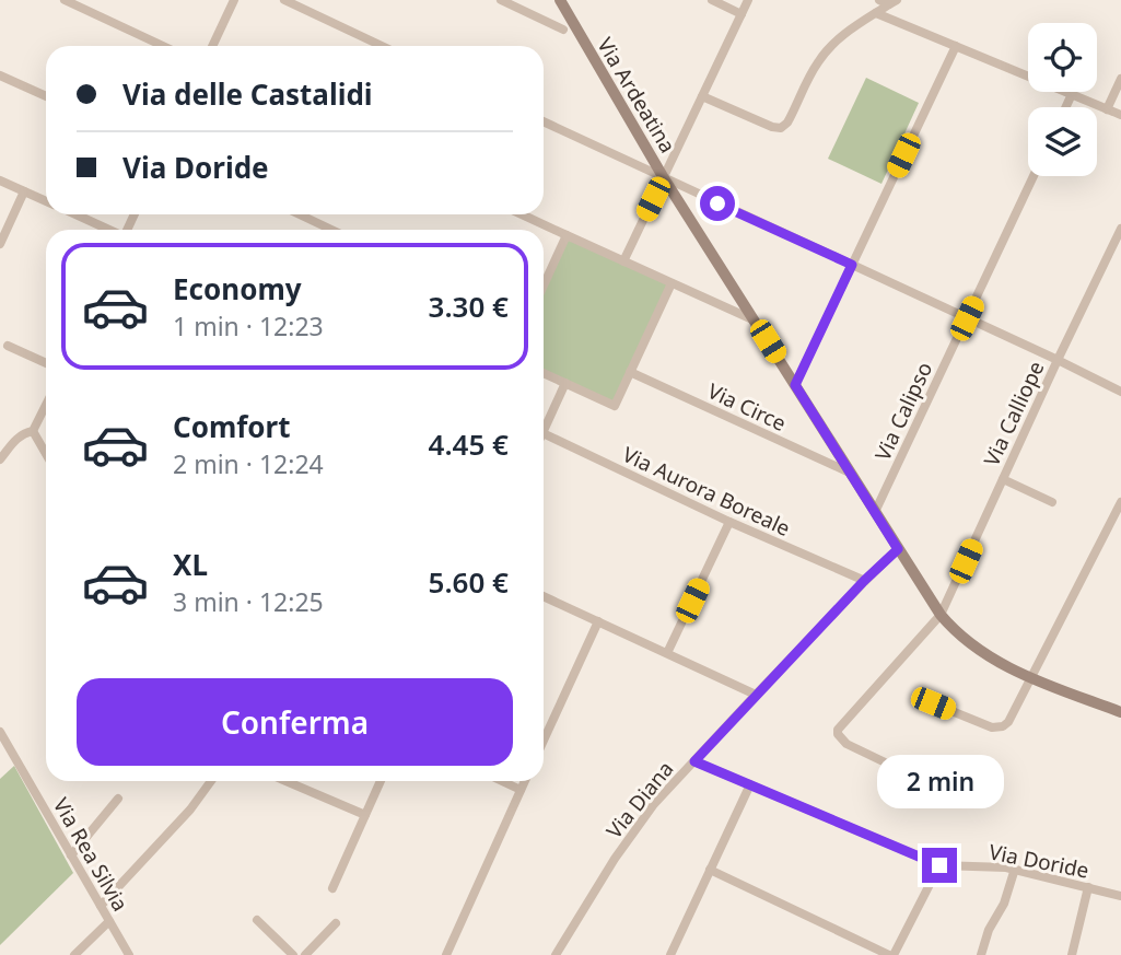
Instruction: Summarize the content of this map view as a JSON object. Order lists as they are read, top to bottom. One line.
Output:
{"streets":{"main road":["Via Ardeatina"],"street":["Via Circe","Via Calipso","Via Calliope","Via Aurora Boreale","Via Diana","Via Rea Silvia","Via Doride"]},"crossings":[["Via Ardeatina","Via Circe"],["Via Ardeatina","Via Calipso"],["Via Ardeatina","Via Calliope"],["Via Ardeatina","Via Diana"],["Via Aurora Boreale","Via Diana"],["Via Diana","Via Doride"]],"page":{"banner":["Via delle Castalidi","Via Doride"],"list":[{"name":"Economy","note":"1 min · 12:23","value":"3.30 €"},{"name":"Comfort","note":"2 min · 12:24","value":"4.45 €"},{"name":"XL","note":"3 min · 12:25","value":"5.60 €"}],"buttons":"Conferma","bubble":"2 min"}}
